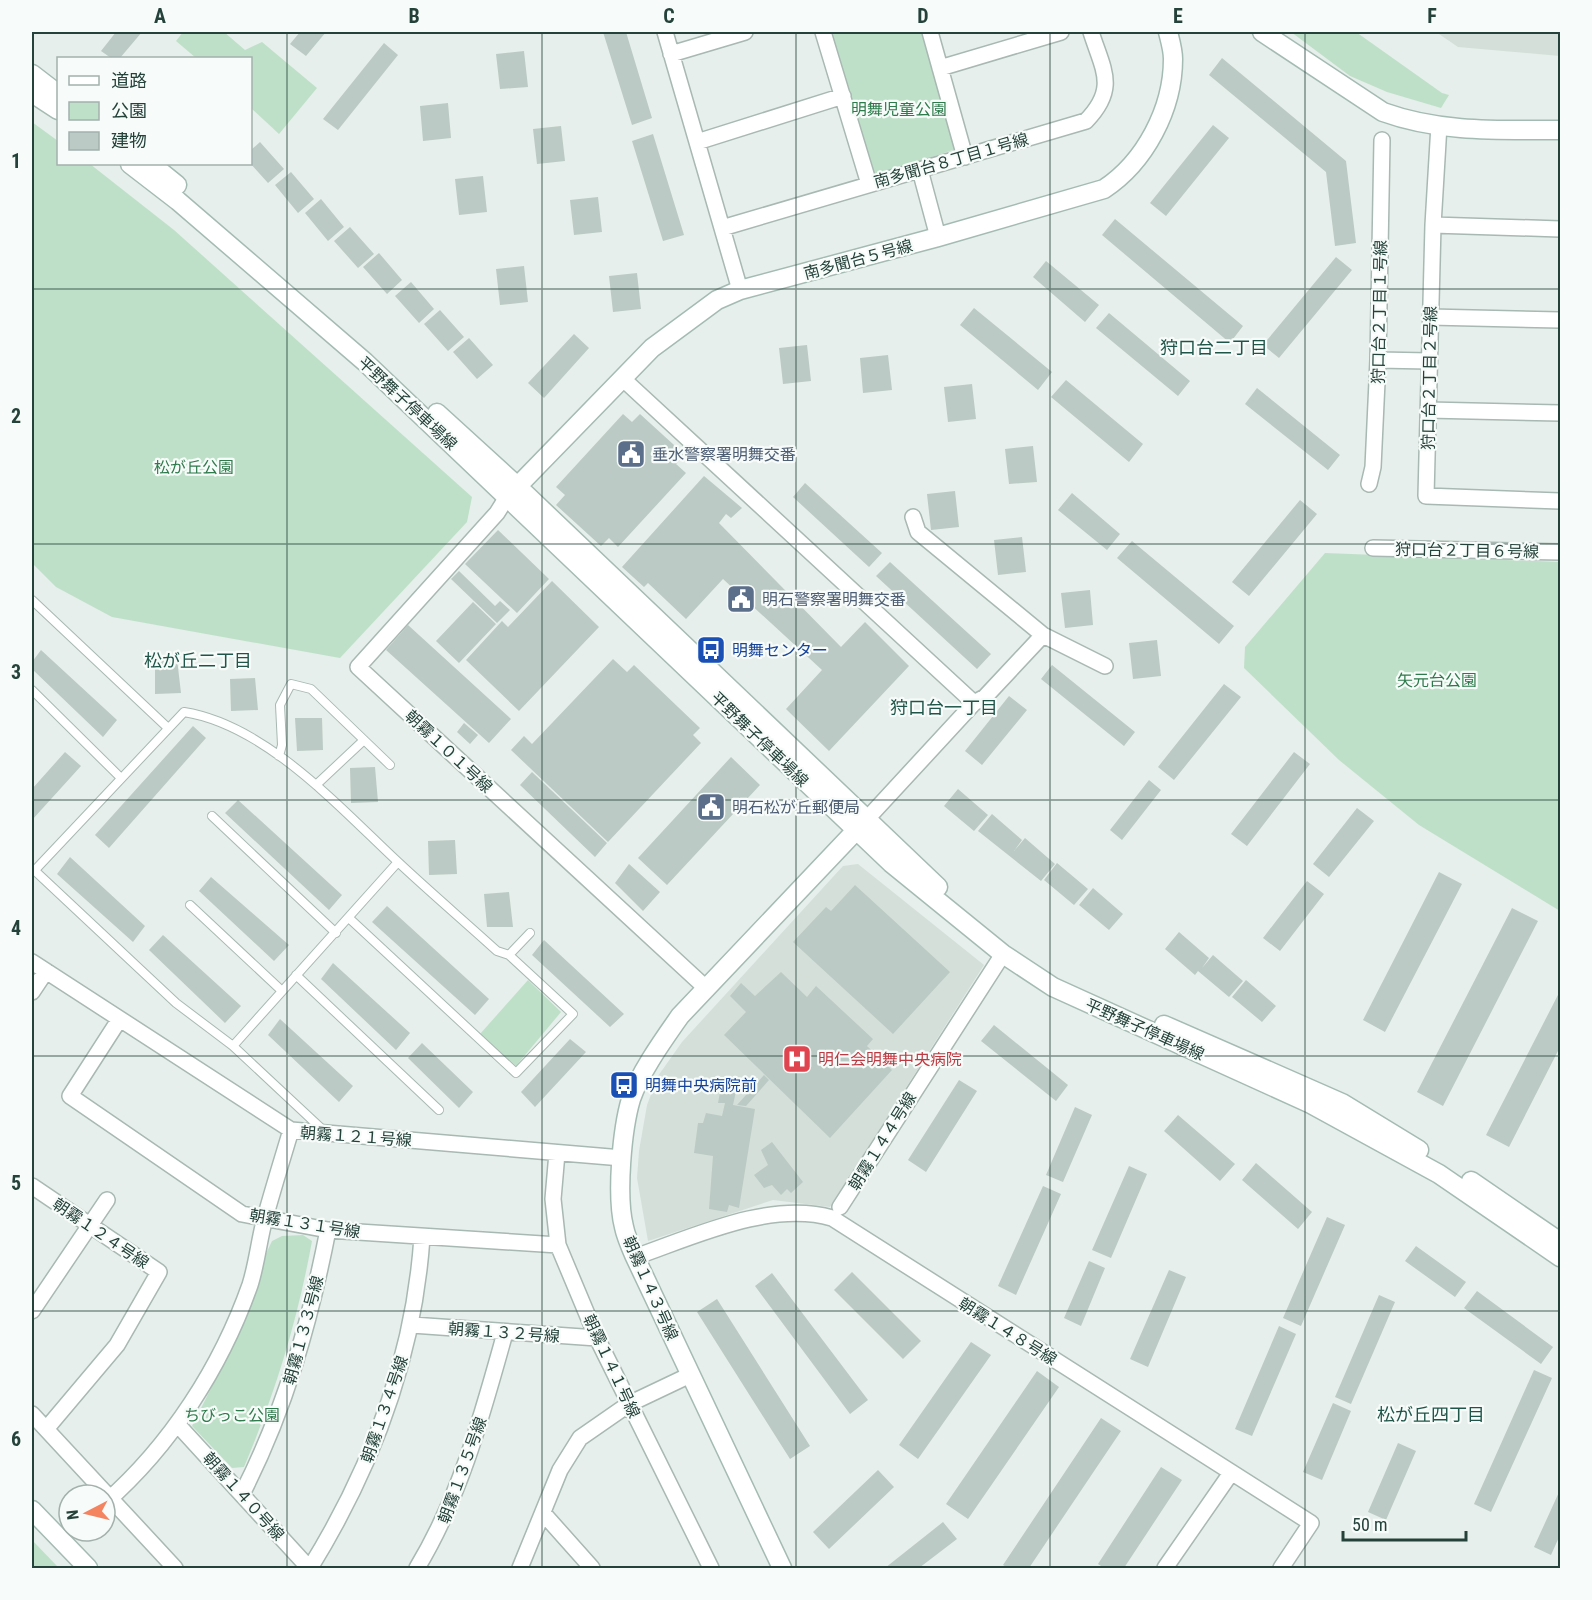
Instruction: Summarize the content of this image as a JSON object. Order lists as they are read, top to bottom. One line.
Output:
{"streets":{"main road":["南多聞台５号線","平野舞子停車場線","朝霧１４３号線"],"street":["南多聞台８丁目１号線","狩口台２丁目１号線","狩口台２丁目２号線","狩口台２丁目６号線","朝霧１０１号線","朝霧１２１号線","朝霧１４４号線","朝霧１３１号線","朝霧１２４号線","朝霧１３３号線","朝霧１４８号線","朝霧１３２号線","朝霧１４１号線","朝霧１３４号線","朝霧１３５号線","朝霧１４０号線"]},"crossings":[["南多聞台５号線","平野舞子停車場線"],["南多聞台５号線","朝霧１０１号線"],["平野舞子停車場線","朝霧１０１号線"],["平野舞子停車場線","朝霧１４４号線"],["平野舞子停車場線","朝霧１４３号線"],["朝霧１０１号線","朝霧１４３号線"],["朝霧１２１号線","朝霧１３１号線"],["朝霧１２１号線","朝霧１４３号線"],["朝霧１２１号線","朝霧１４１号線"],["朝霧１３１号線","朝霧１３３号線"],["朝霧１３１号線","朝霧１４１号線"],["朝霧１３１号線","朝霧１３４号線"],["朝霧１４３号線","朝霧１４８号線"],["朝霧１３３号線","朝霧１４０号線"],["朝霧１３２号線","朝霧１４１号線"],["朝霧１３２号線","朝霧１３４号線"],["朝霧１３２号線","朝霧１３５号線"],["朝霧１３４号線","朝霧１４０号線"]],"districts":["狩口台二丁目","松が丘二丁目","狩口台一丁目","松が丘四丁目"],"parks":["明舞児童公園","松が丘公園","矢元台公園","ちびっこ公園"],"places":{"public building":["垂水警察署明舞交番","明石警察署明舞交番","明石松が丘郵便局"],"bus stop":["明舞センター","明舞中央病院前"],"hospital":["明仁会明舞中央病院"]},"legend":["道路","公園","建物"],"scale_bar":"50 m","north":"left","grid":{"columns":["A","B","C","D","E","F"],"rows":["1","2","3","4","5","6"]}}
